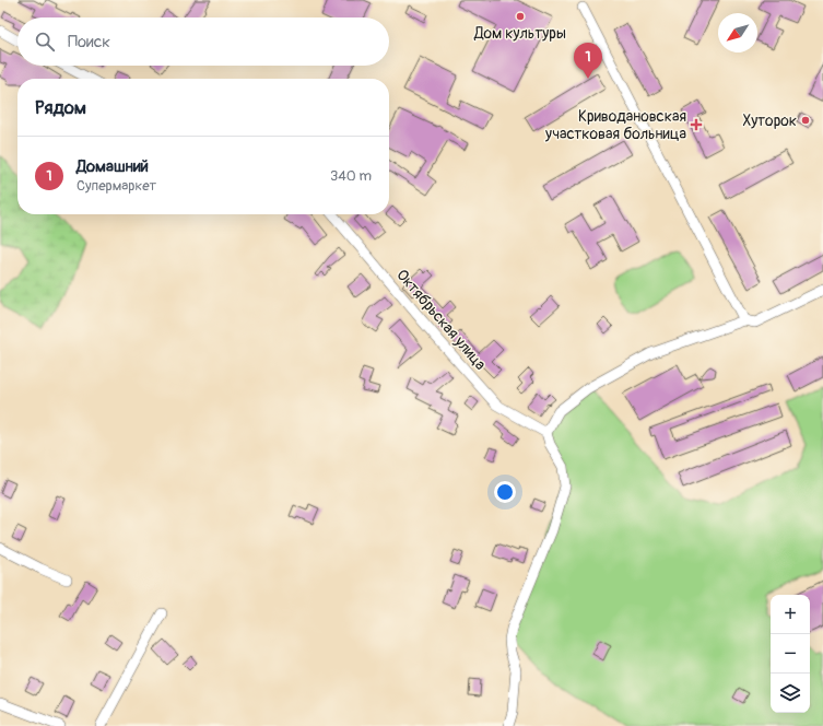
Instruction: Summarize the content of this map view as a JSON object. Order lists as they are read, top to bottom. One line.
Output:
{"streets":{"street":["Октябрьская улица"]},"places":{"other":["Дом культуры","Хуторок"],"health":["Криводановская участковая больница"]},"north":"bottom left","page":{"search":"Поиск","pins":"1","heading":"Рядом","list":[{"mark":"1","name":"Домашний","note":"Супермаркет","value":"340 m"}],"map_buttons":["+","−"]}}
